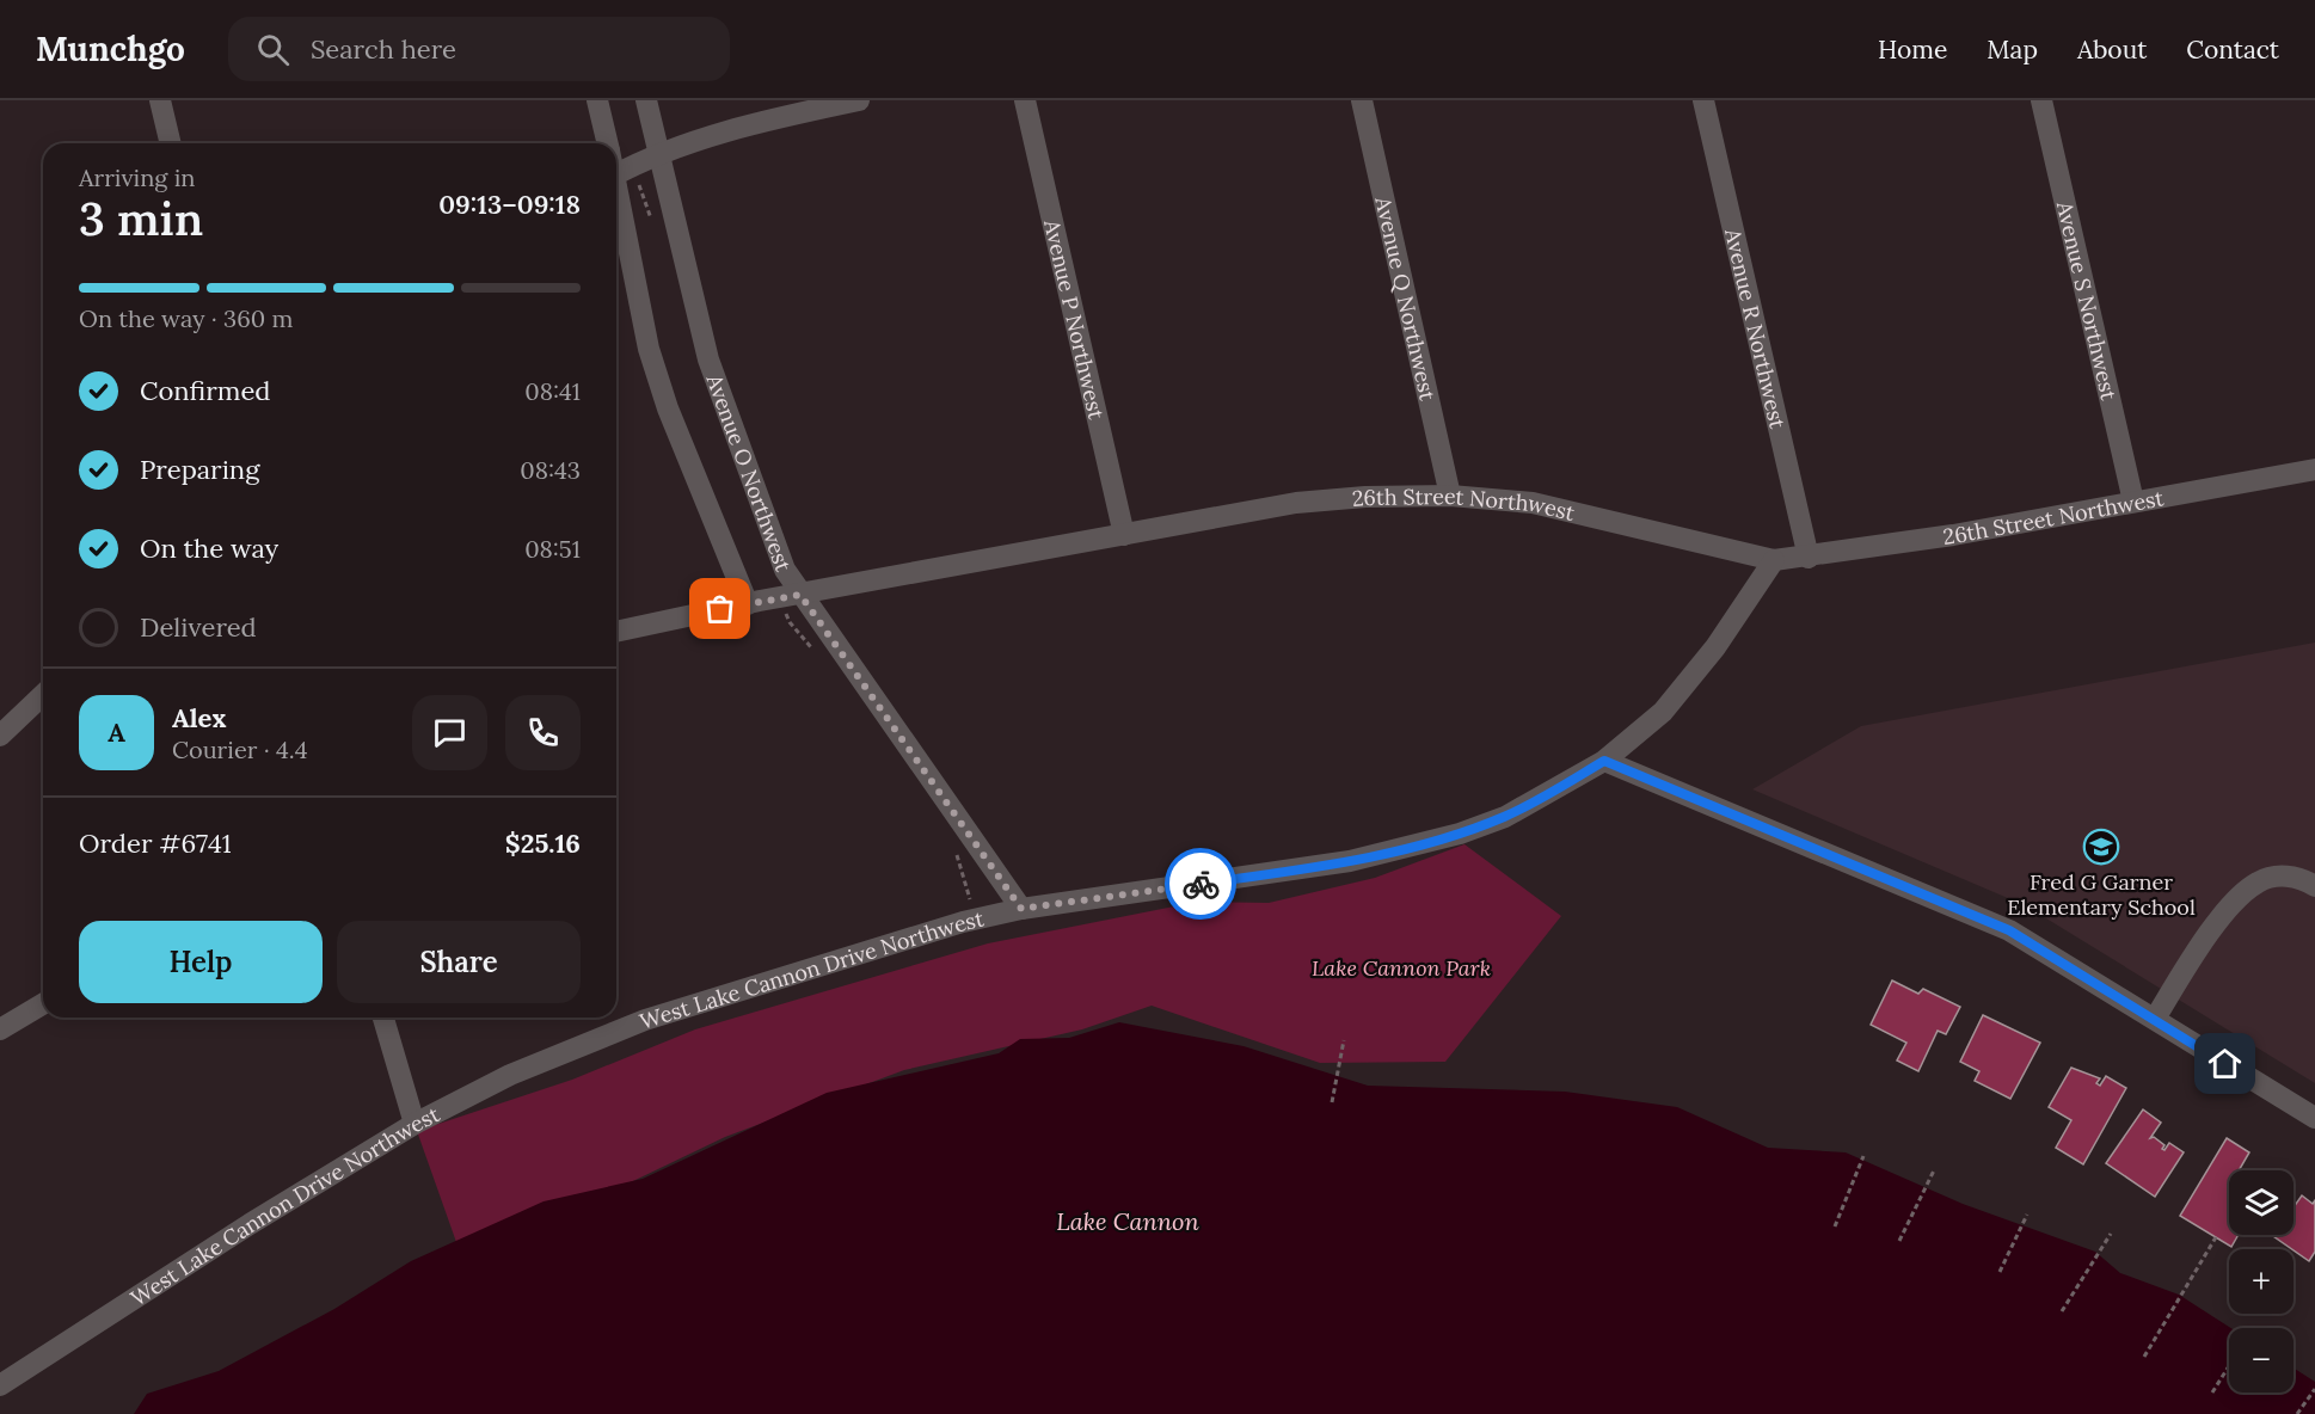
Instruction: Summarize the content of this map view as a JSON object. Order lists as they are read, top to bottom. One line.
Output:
{"streets":{"street":["Avenue Q Northwest","Avenue S Northwest","Avenue P Northwest","Avenue R Northwest","Avenue O Northwest","26th Street Northwest","West Lake Cannon Drive Northwest"]},"crossings":[["Avenue Q Northwest","26th Street Northwest"],["Avenue S Northwest","26th Street Northwest"],["Avenue P Northwest","26th Street Northwest"],["Avenue R Northwest","26th Street Northwest"],["Avenue O Northwest","26th Street Northwest"],["Avenue O Northwest","West Lake Cannon Drive Northwest"],["26th Street Northwest","West Lake Cannon Drive Northwest"]],"water":["Lake Cannon"],"parks":["Lake Cannon Park"],"places":{"school or university":["Fred G Garner Elementary School"]},"page":{"header":"Munchgo","search":"Search here","nav":["Home","Map","About","Contact"],"heading":["3 min","Arriving in","09:13–09:18"],"panel":["Alex","Courier · 4.4","Order #6741","$25.16"],"bar":"On the way · 360 m","list":[["Confirmed","08:41"],["Preparing","08:43"],["On the way","08:51"],"Delivered"],"round":"A","buttons":["Help","Share"],"map_buttons":["+","−"]}}
